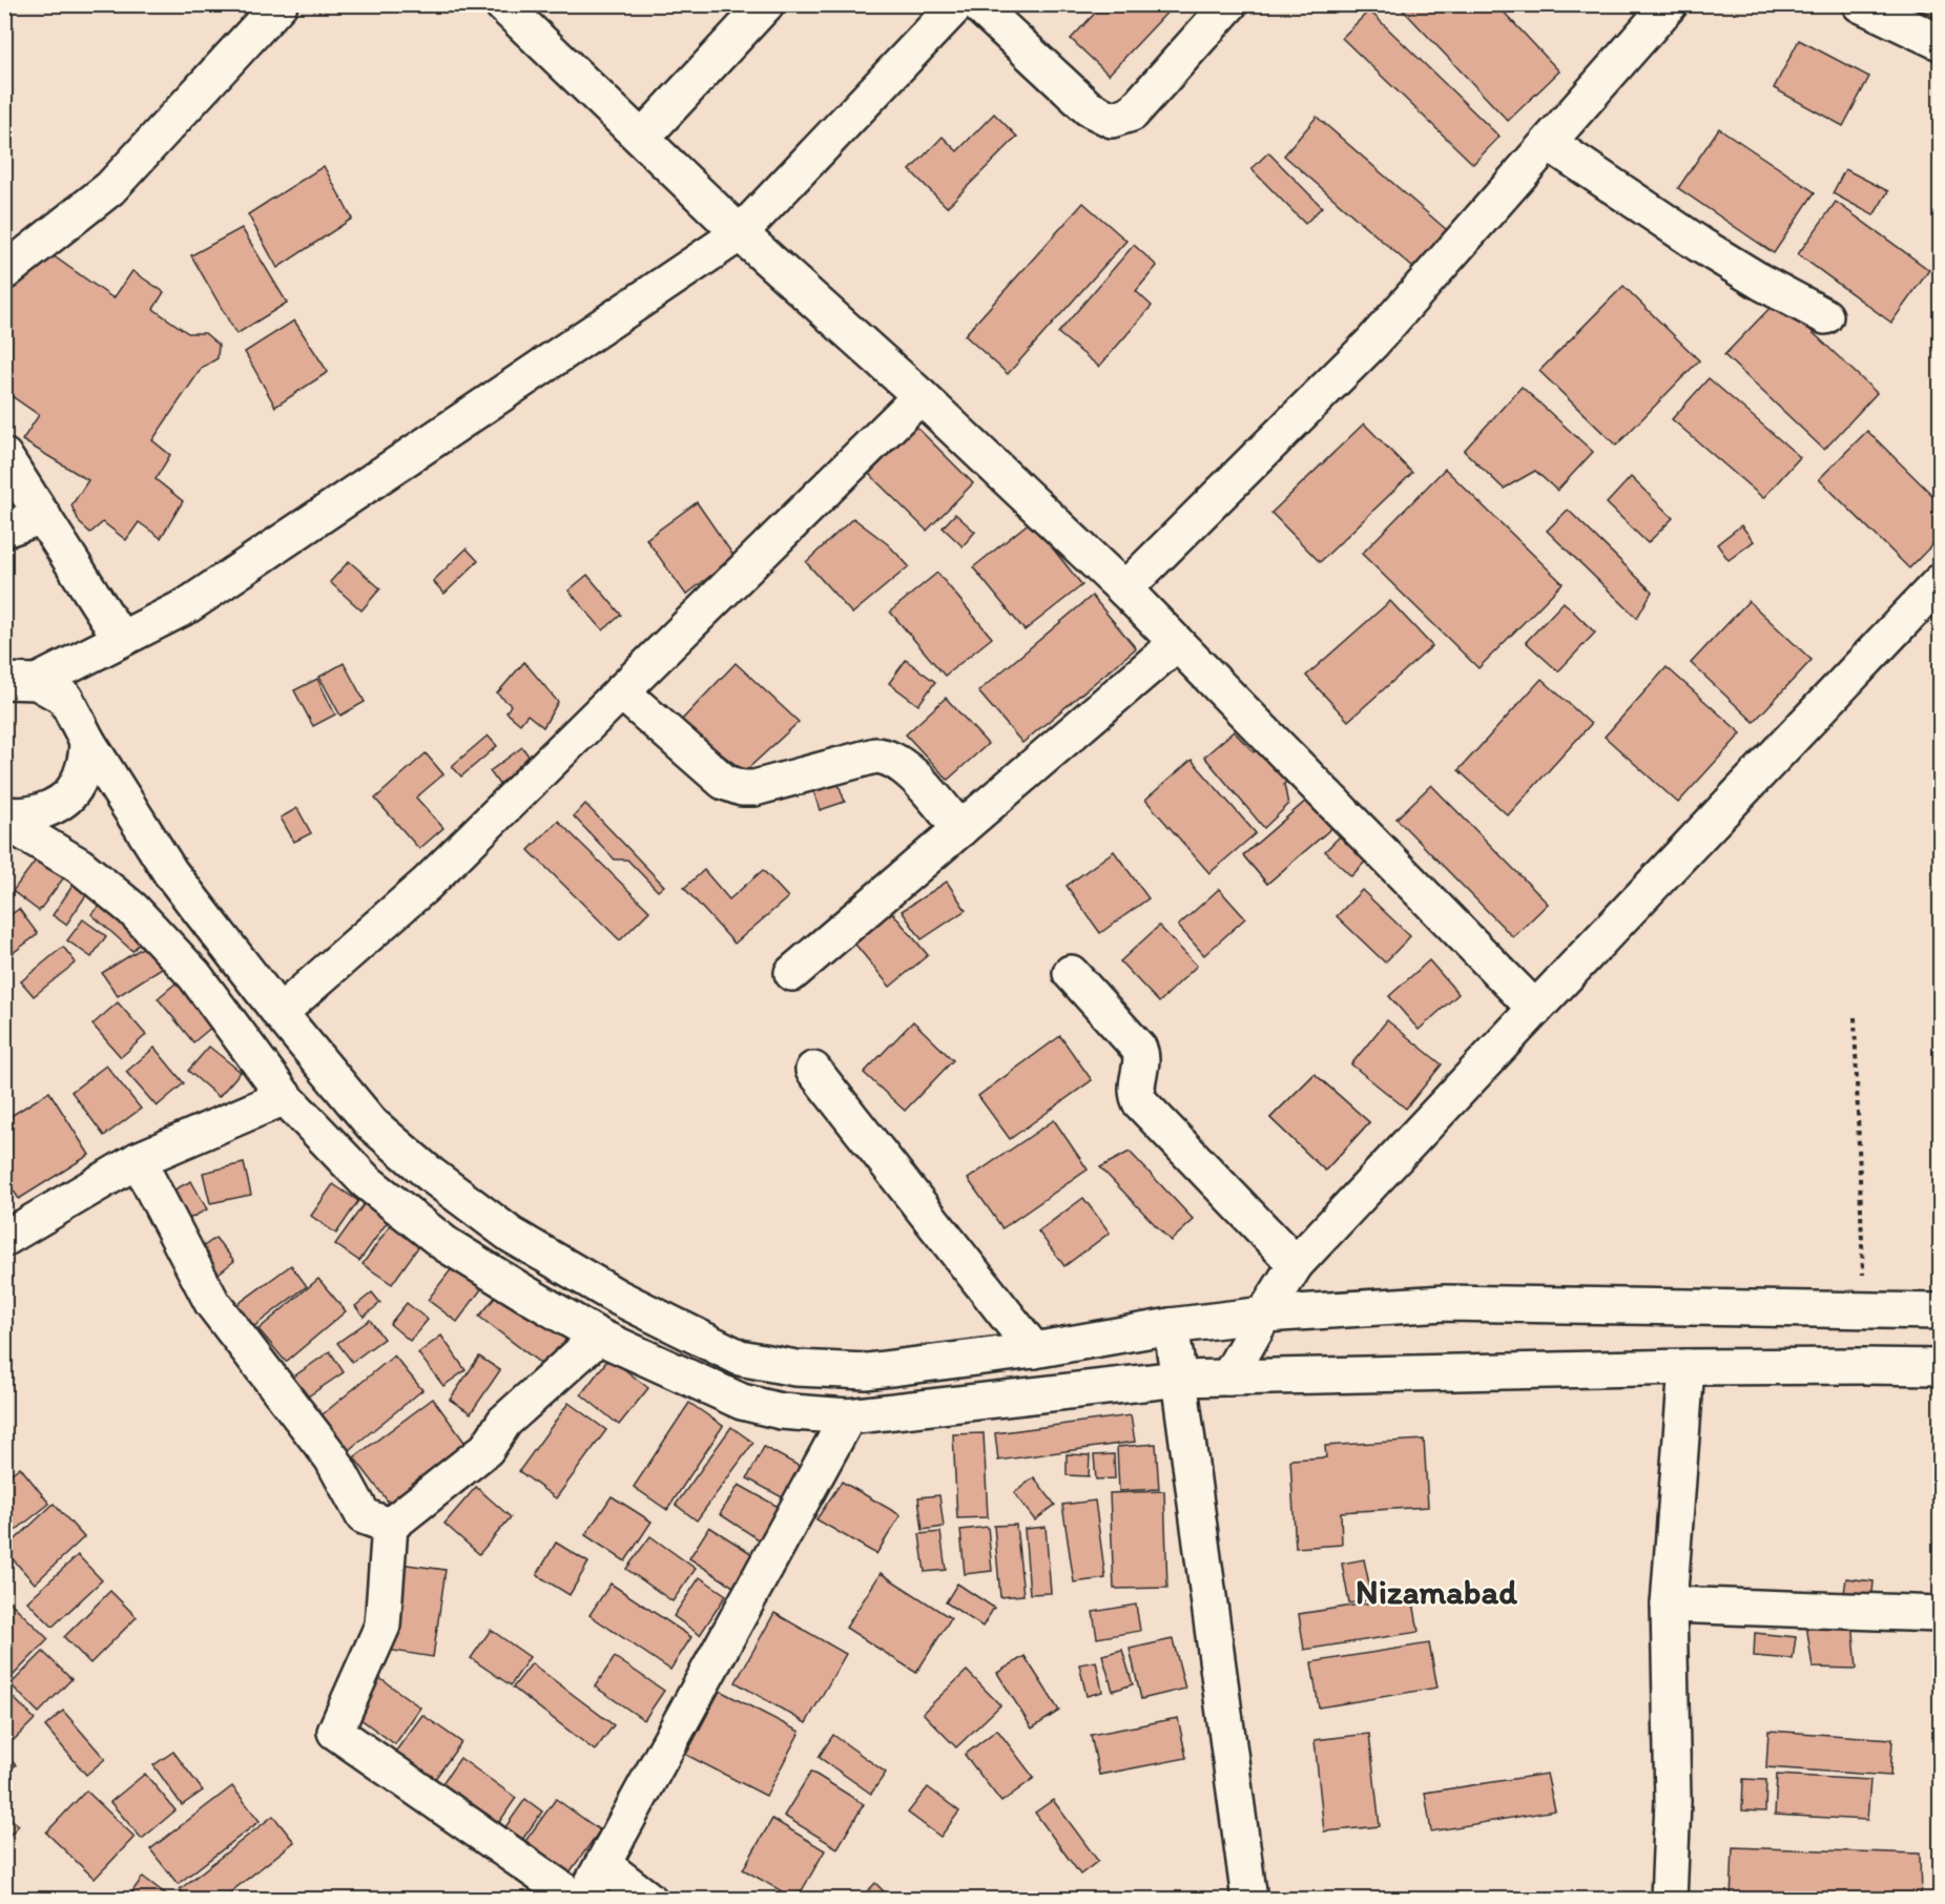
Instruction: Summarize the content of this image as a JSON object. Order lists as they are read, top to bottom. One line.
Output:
{"districts":["Nizamabad"]}
